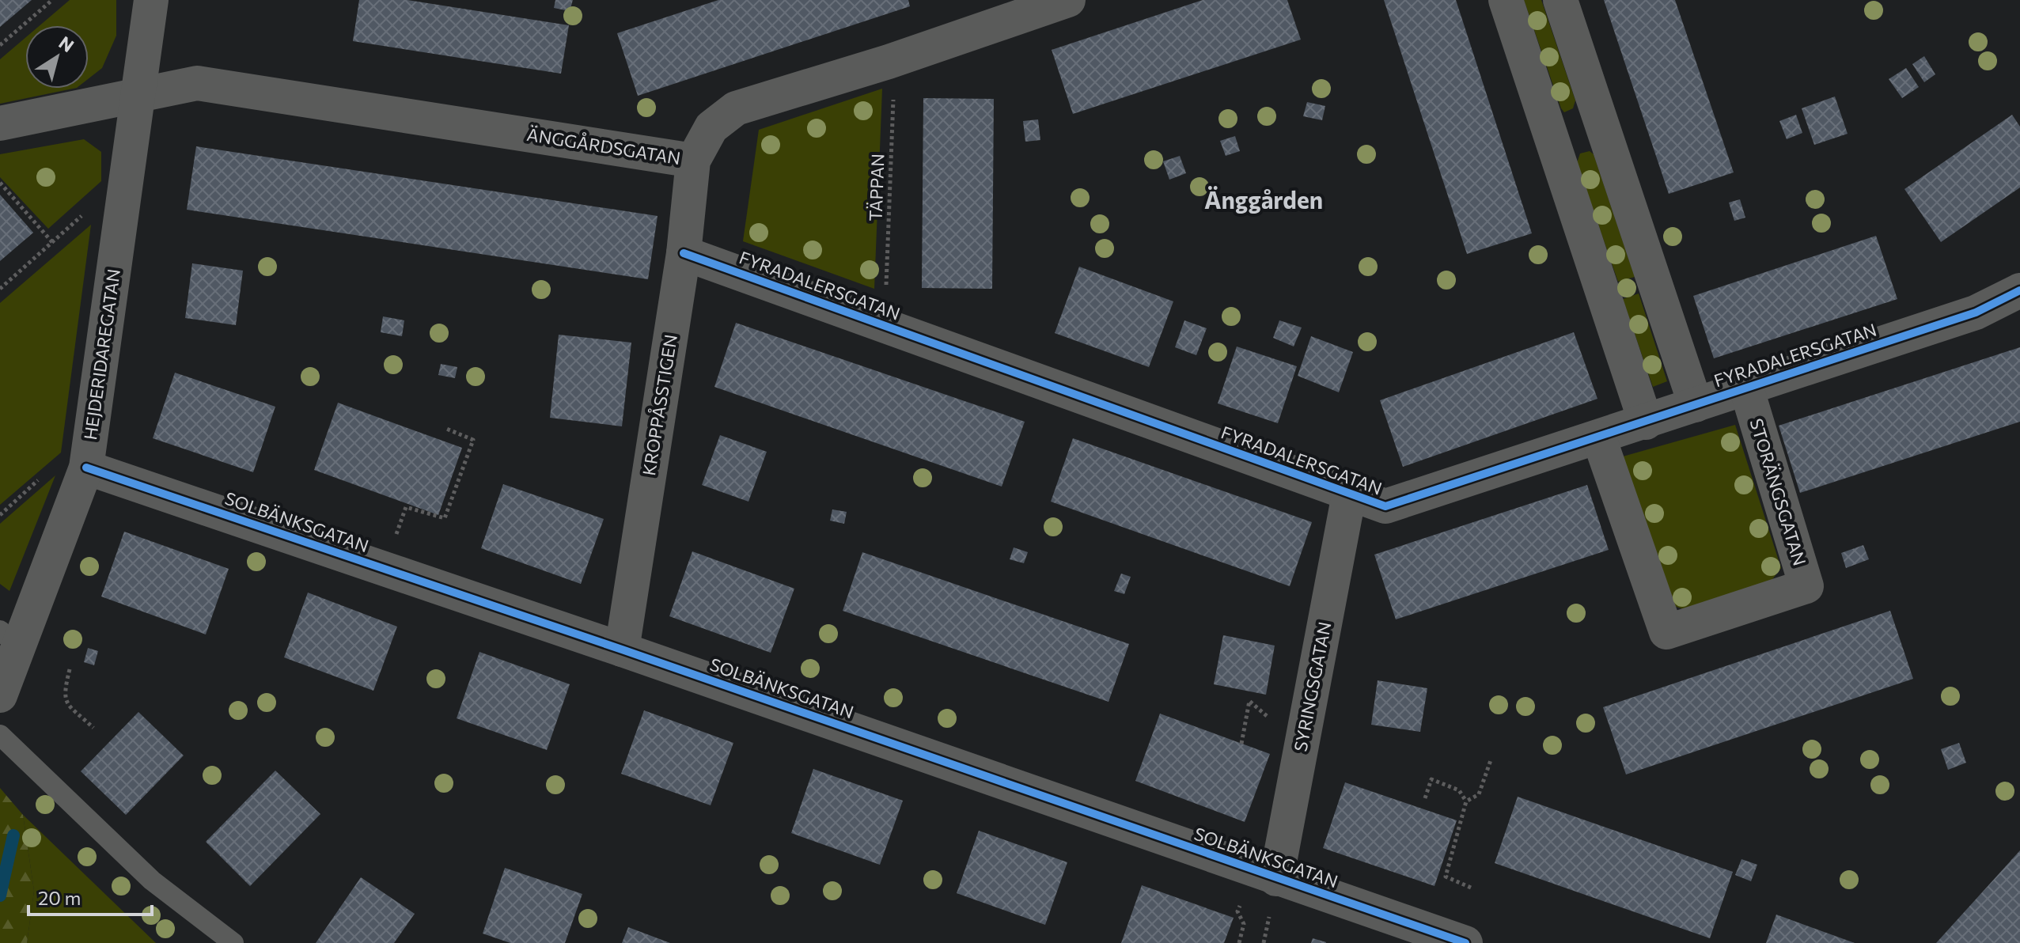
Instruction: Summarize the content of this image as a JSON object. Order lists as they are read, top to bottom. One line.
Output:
{"streets":{"street":["ÄNGGÅRDSGATAN","FYRADALERSGATAN","HEJDERIDAREGATAN","KROPPÅSSTIGEN","STORÄNGSGATAN","SOLBÄNKSGATAN","SYRINGSGATAN"],"path":["TÄPPAN"]},"crossings":[["ÄNGGÅRDSGATAN","HEJDERIDAREGATAN"],["ÄNGGÅRDSGATAN","KROPPÅSSTIGEN"],["FYRADALERSGATAN","KROPPÅSSTIGEN"],["FYRADALERSGATAN","STORÄNGSGATAN"],["FYRADALERSGATAN","SYRINGSGATAN"],["HEJDERIDAREGATAN","SOLBÄNKSGATAN"],["KROPPÅSSTIGEN","SOLBÄNKSGATAN"],["SOLBÄNKSGATAN","SYRINGSGATAN"]],"districts":["Änggården"],"scale_bar":"20 m","north":"top right"}
